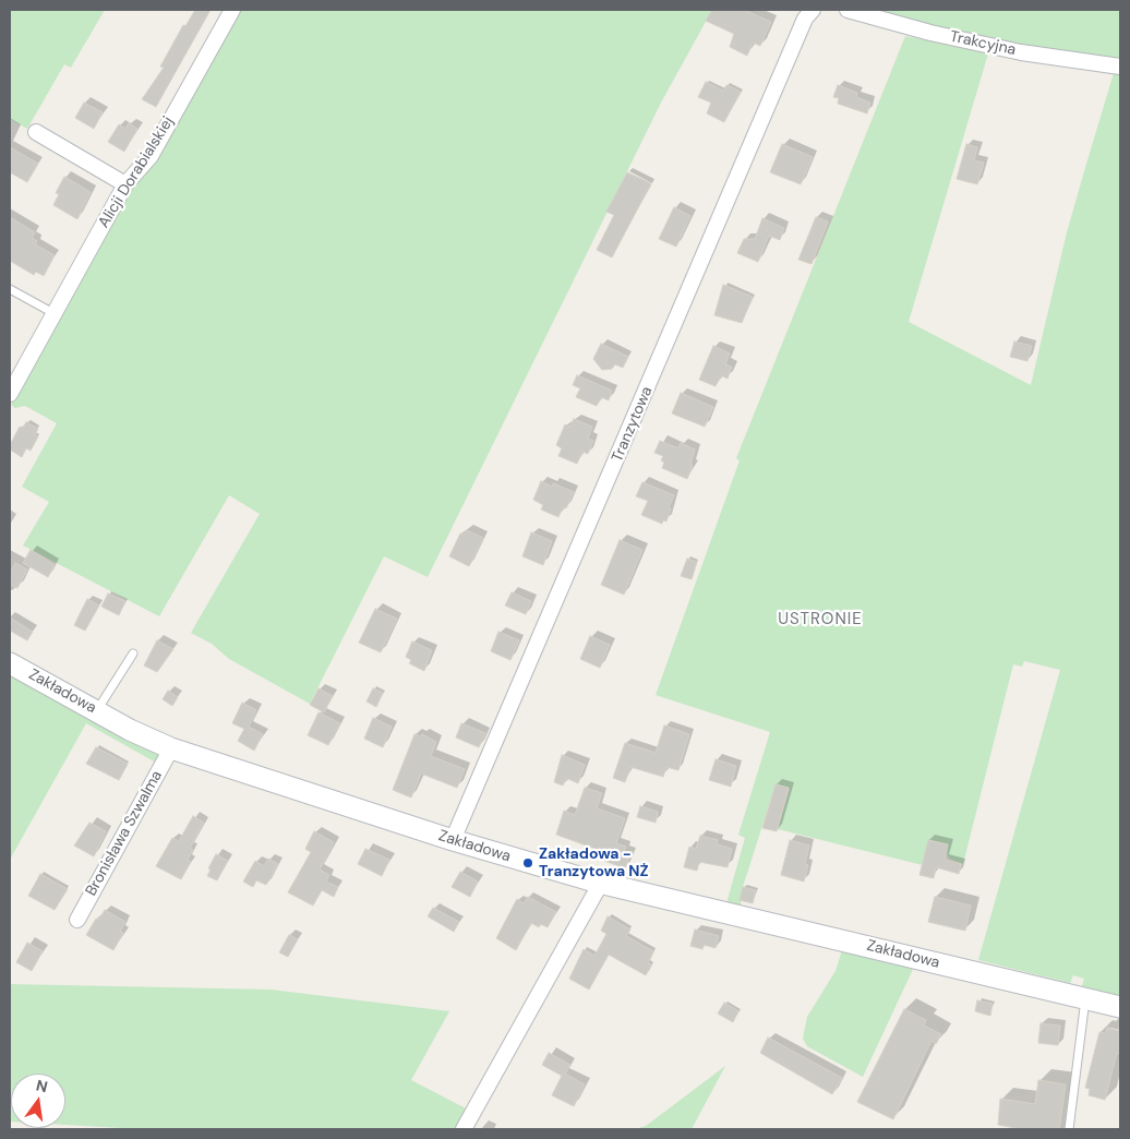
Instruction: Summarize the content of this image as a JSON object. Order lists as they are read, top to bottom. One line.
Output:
{"streets":{"street":["Trakcyjna","Alicji Dorabialskiej","Tranzytowa","Zakładowa","Bronisława Szwalma"]},"crossings":[["Tranzytowa","Zakładowa"],["Zakładowa","Bronisława Szwalma"]],"districts":["USTRONIE"],"places":["Zakładowa - Tranzytowa NŻ"],"north":"top"}
